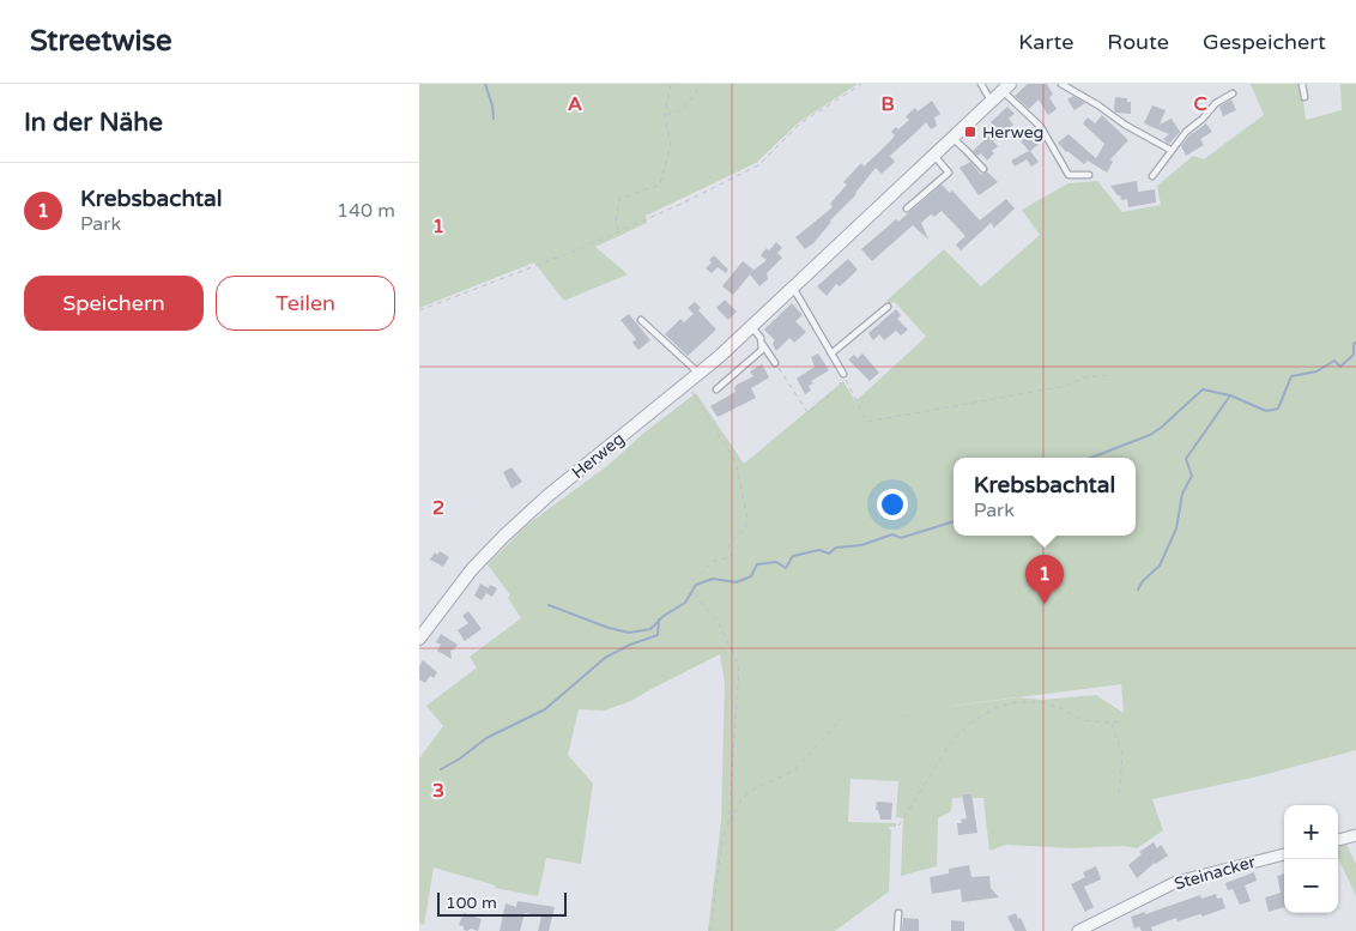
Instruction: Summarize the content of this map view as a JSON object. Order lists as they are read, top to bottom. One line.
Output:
{"streets":{"street":["Herweg","Steinacker"]},"places":{"transit":["Herweg"]},"scale_bar":"100 m","page":{"header":"Streetwise","nav":["Karte","Route","Gespeichert"],"heading":"In der Nähe","list":[{"mark":"1","name":"Krebsbachtal","note":"Park","value":"140 m"}],"buttons":["Speichern","Teilen"],"popup":["Krebsbachtal","Park"],"pins":"1","map_buttons":["+","−"],"scale":"100 m"},"grid":{"columns":["A","B","C"],"rows":["1","2","3"]}}
